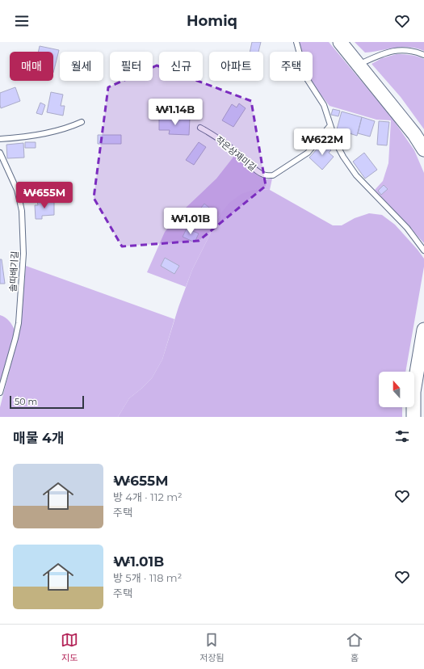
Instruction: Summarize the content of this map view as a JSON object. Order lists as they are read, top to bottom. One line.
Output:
{"streets":{"lane":["작은상재미길","솔따배기길"]},"scale_bar":"50 m","north":"top","page":{"header":"Homiq","chip":["매매","월세","필터","신규","아파트","주택"],"price":["₩1.14B","₩622M","₩655M","₩1.01B"],"scale":"50 m","heading":"매물 4개","list":[{"name":"₩655M","note":"방 4개 · 112 m² · 주택"},{"name":"₩1.01B","note":"방 5개 · 118 m² · 주택"}],"tabs":["지도","저장됨","홈"]}}
